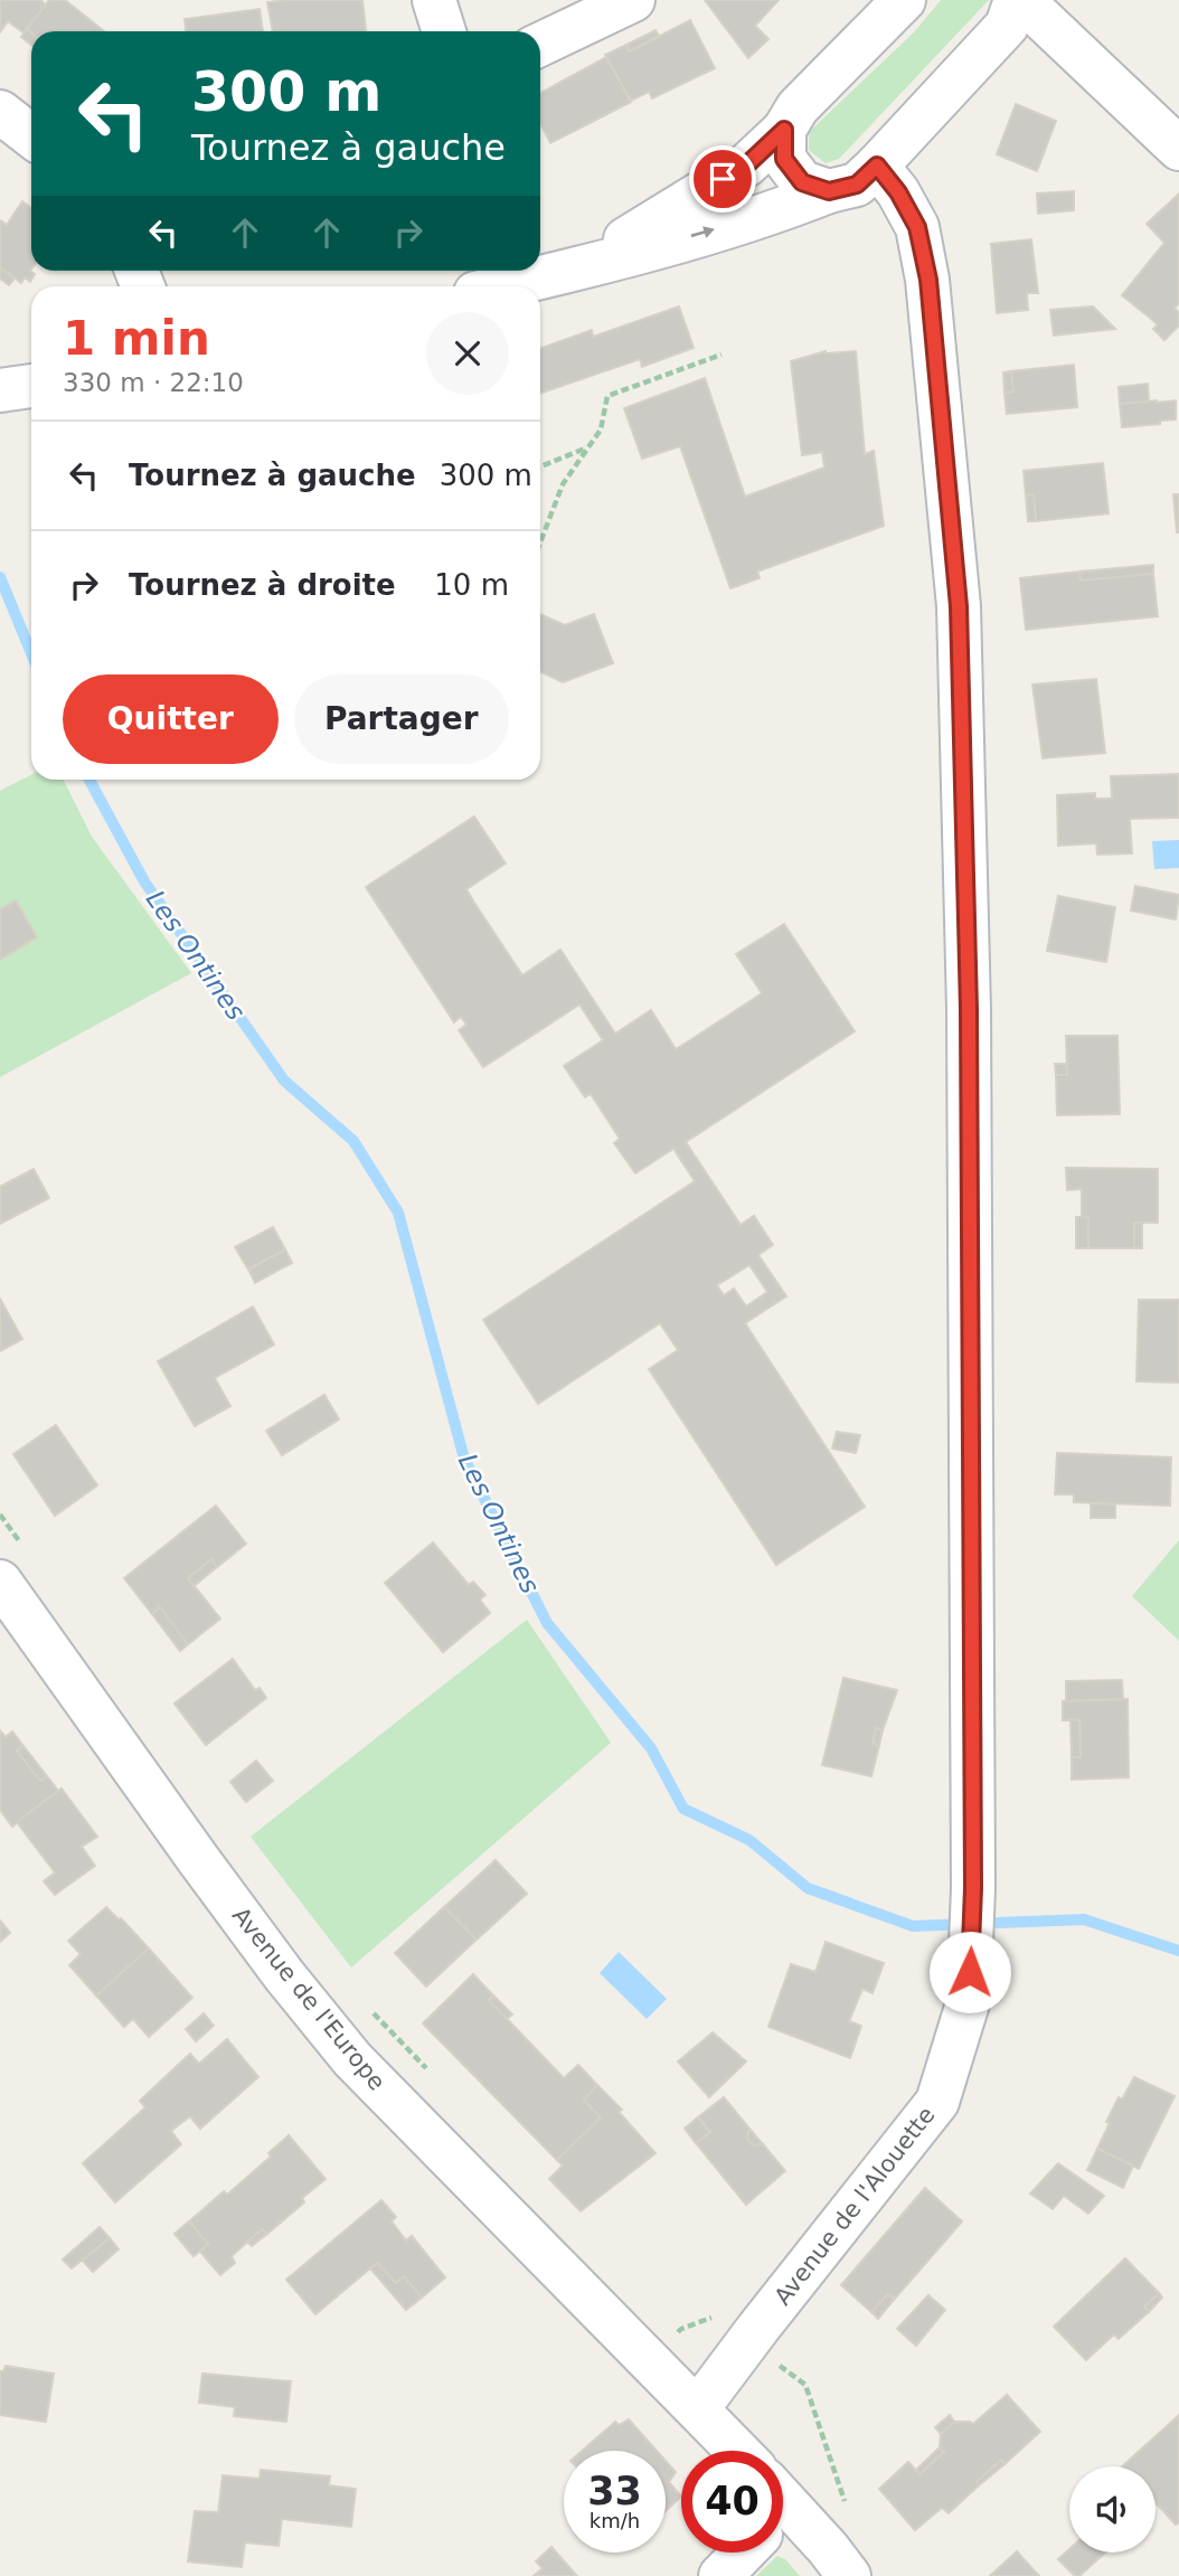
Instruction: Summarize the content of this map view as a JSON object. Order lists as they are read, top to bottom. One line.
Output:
{"streets":{"street":["Avenue de l'Europe","Avenue de l'Alouette"]},"crossings":[["Avenue de l'Europe","Avenue de l'Alouette"]],"water":["Les Ontines"],"page":{"turn":["300 m","Tournez à gauche"],"heading":["1 min","330 m · 22:10"],"list":[{"name":"Tournez à gauche","value":"300 m"},{"name":"Tournez à droite","value":"10 m"}],"buttons":["Quitter","Partager"],"speed":"33 km/h","limit":"40"}}
